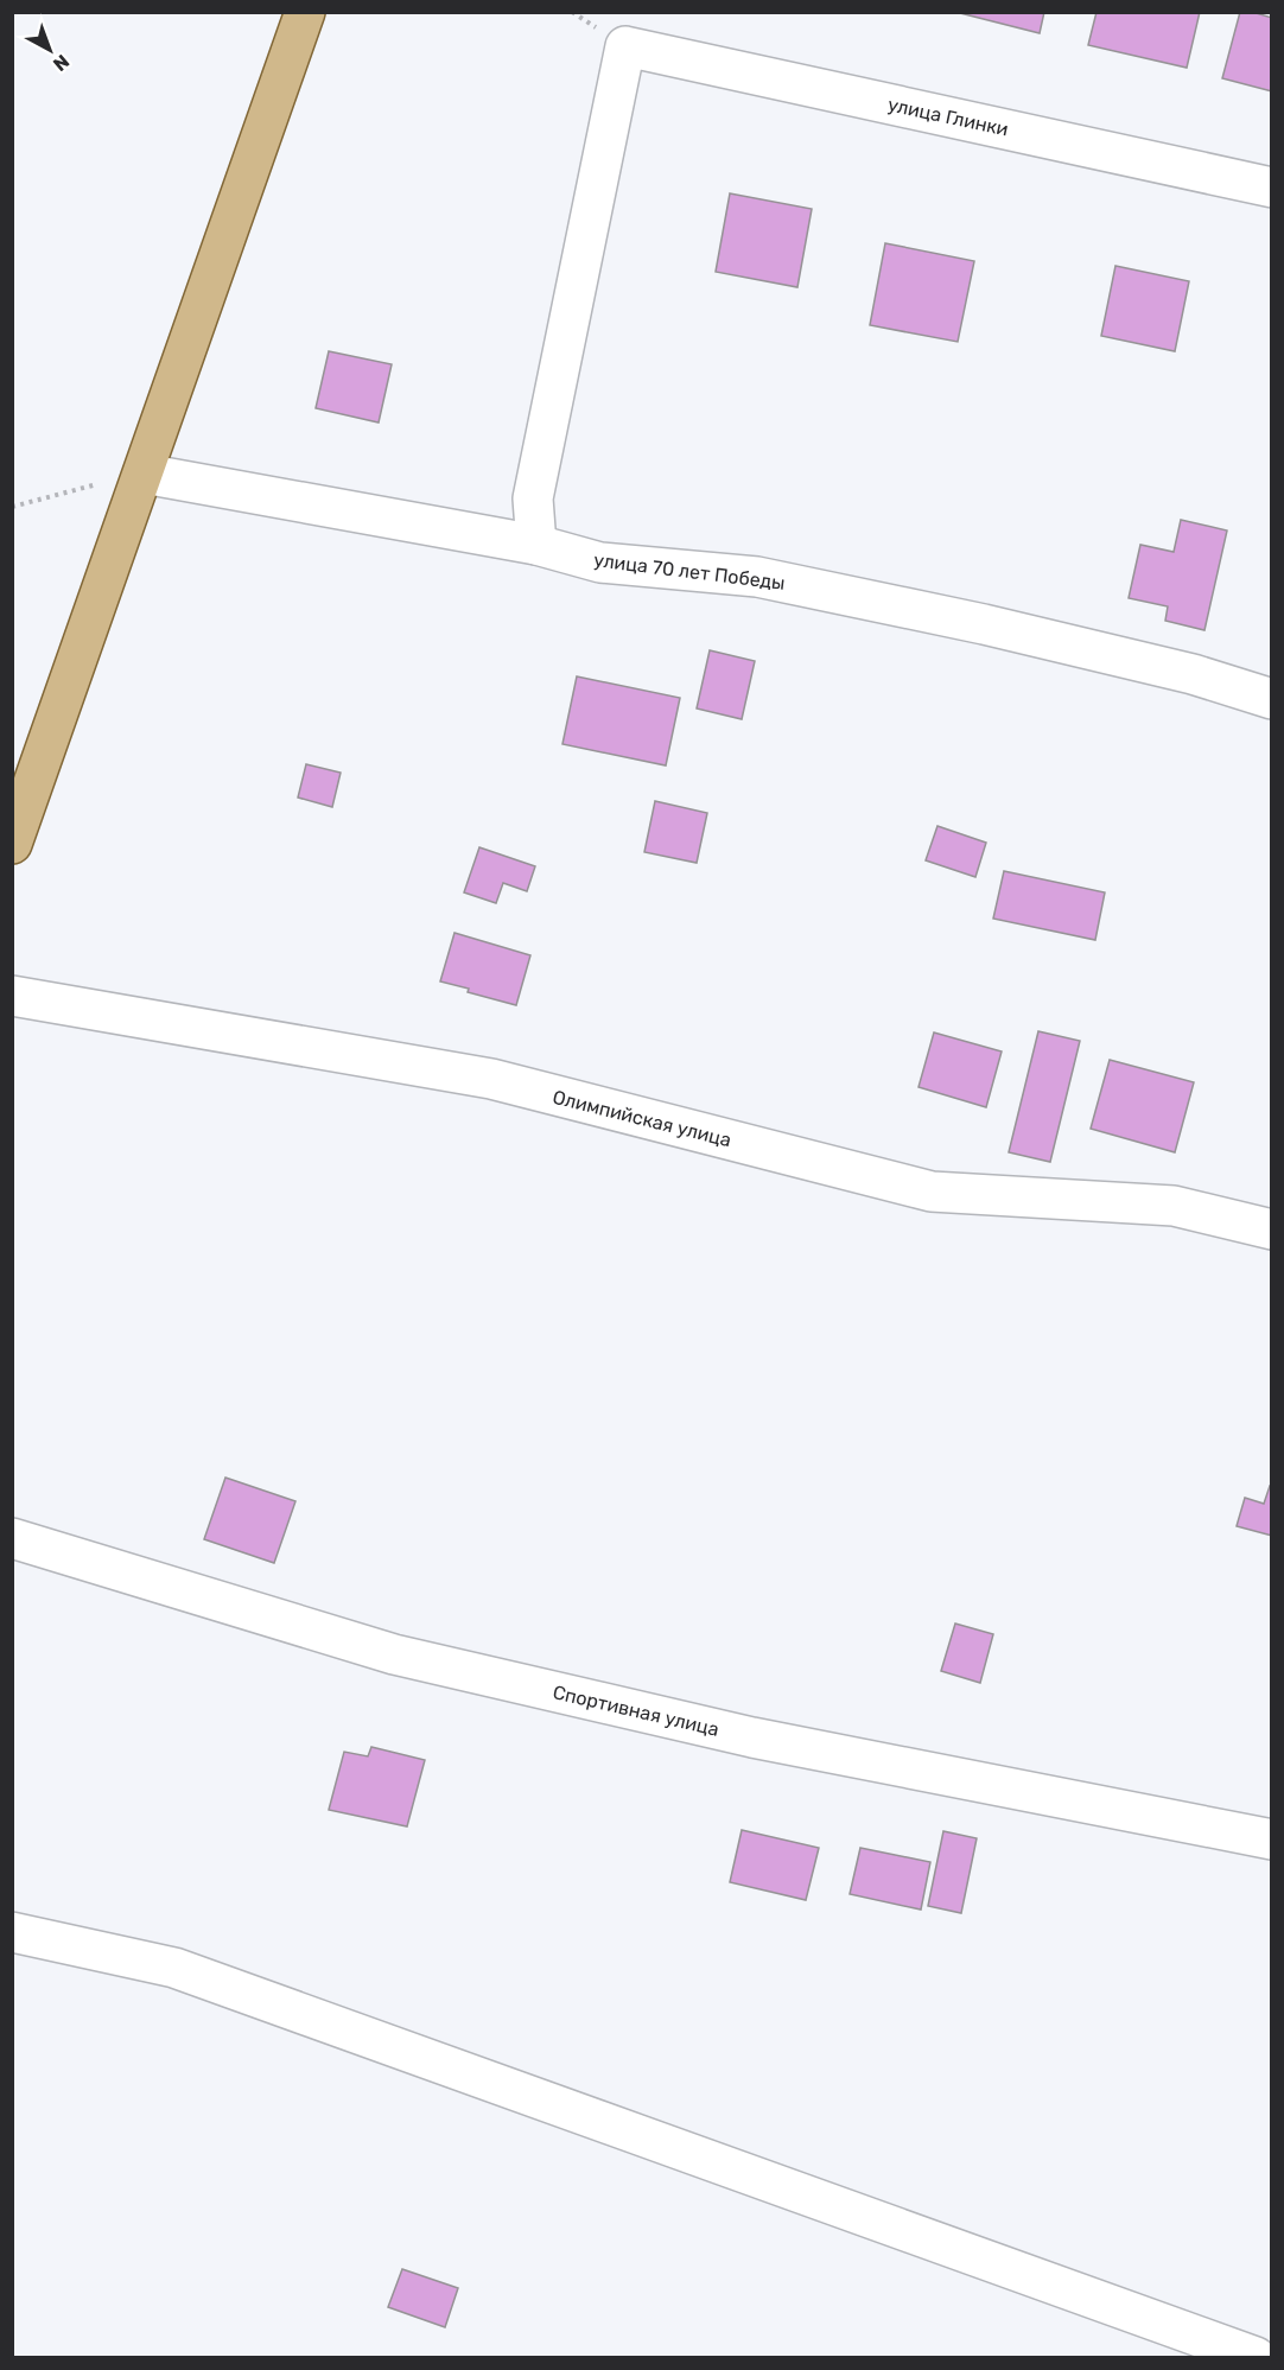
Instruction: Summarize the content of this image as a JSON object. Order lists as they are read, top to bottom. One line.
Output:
{"streets":{"street":["улица Глинки","улица 70 лет Победы","Олимпийская улица","Спортивная улица"]},"crossings":[["улица Глинки","улица 70 лет Победы"]],"north":"bottom right"}
